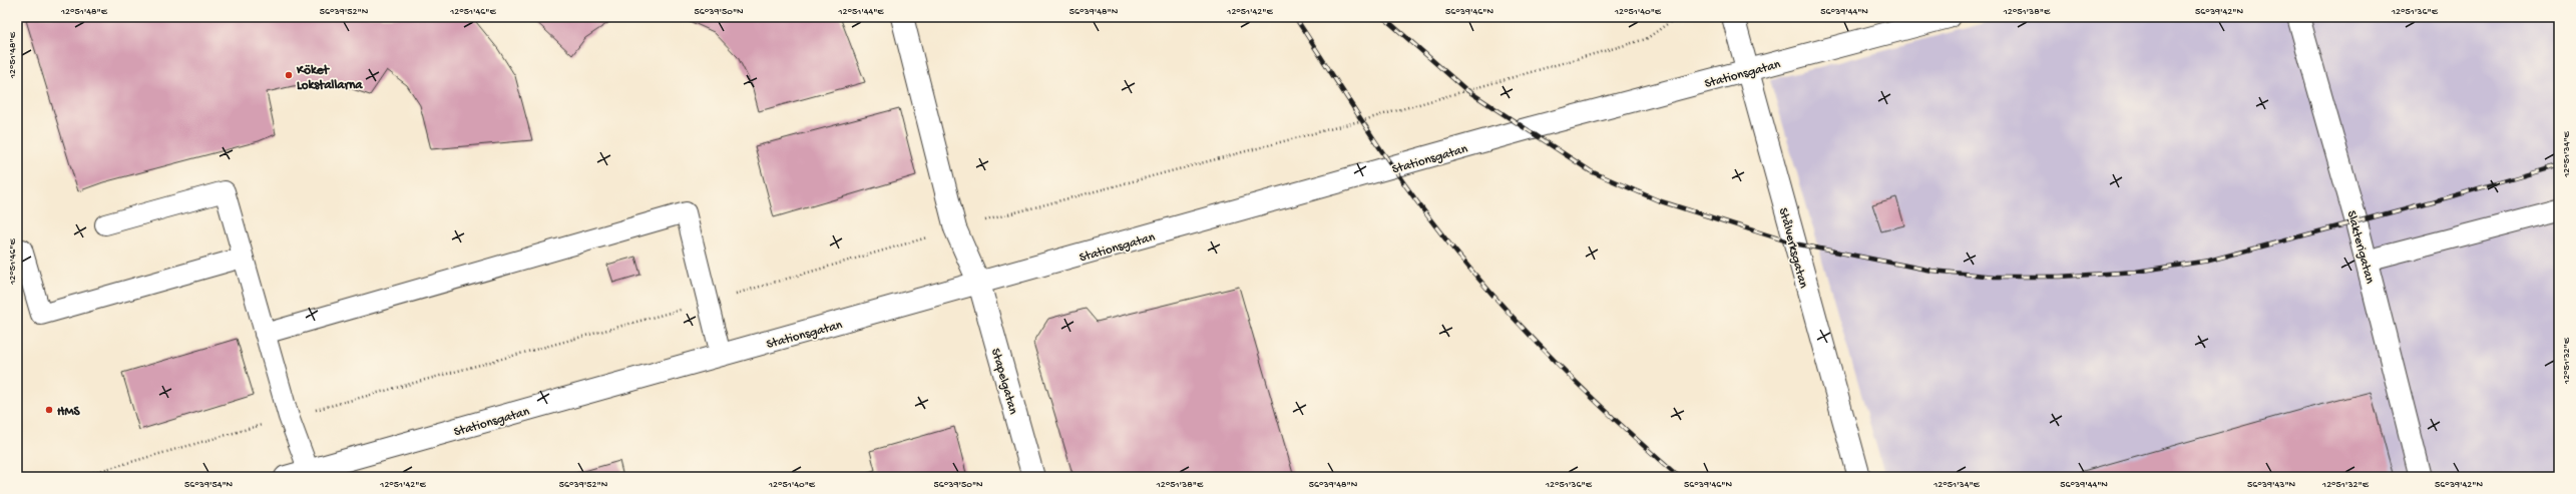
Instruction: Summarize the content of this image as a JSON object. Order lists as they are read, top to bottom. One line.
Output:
{"streets":{"street":["Stationsgatan","Slakterigatan","Stålverksgatan","Stapelgatan"]},"crossings":[["Stationsgatan","Stålverksgatan"],["Stationsgatan","Stapelgatan"]],"places":["Köket Lokstallarna","HMS"],"coordinates":["12°51'48\"E","56°39'52\"N","12°51'46\"E","56°39'50\"N","12°51'44\"E","56°39'48\"N","12°51'42\"E","56°39'46\"N","12°51'40\"E","56°39'44\"N","12°51'38\"E","56°39'42\"N","12°51'36\"E","12°51'34\"E","12°51'32\"E","56°39'54\"N","56°39'43\"N"]}
